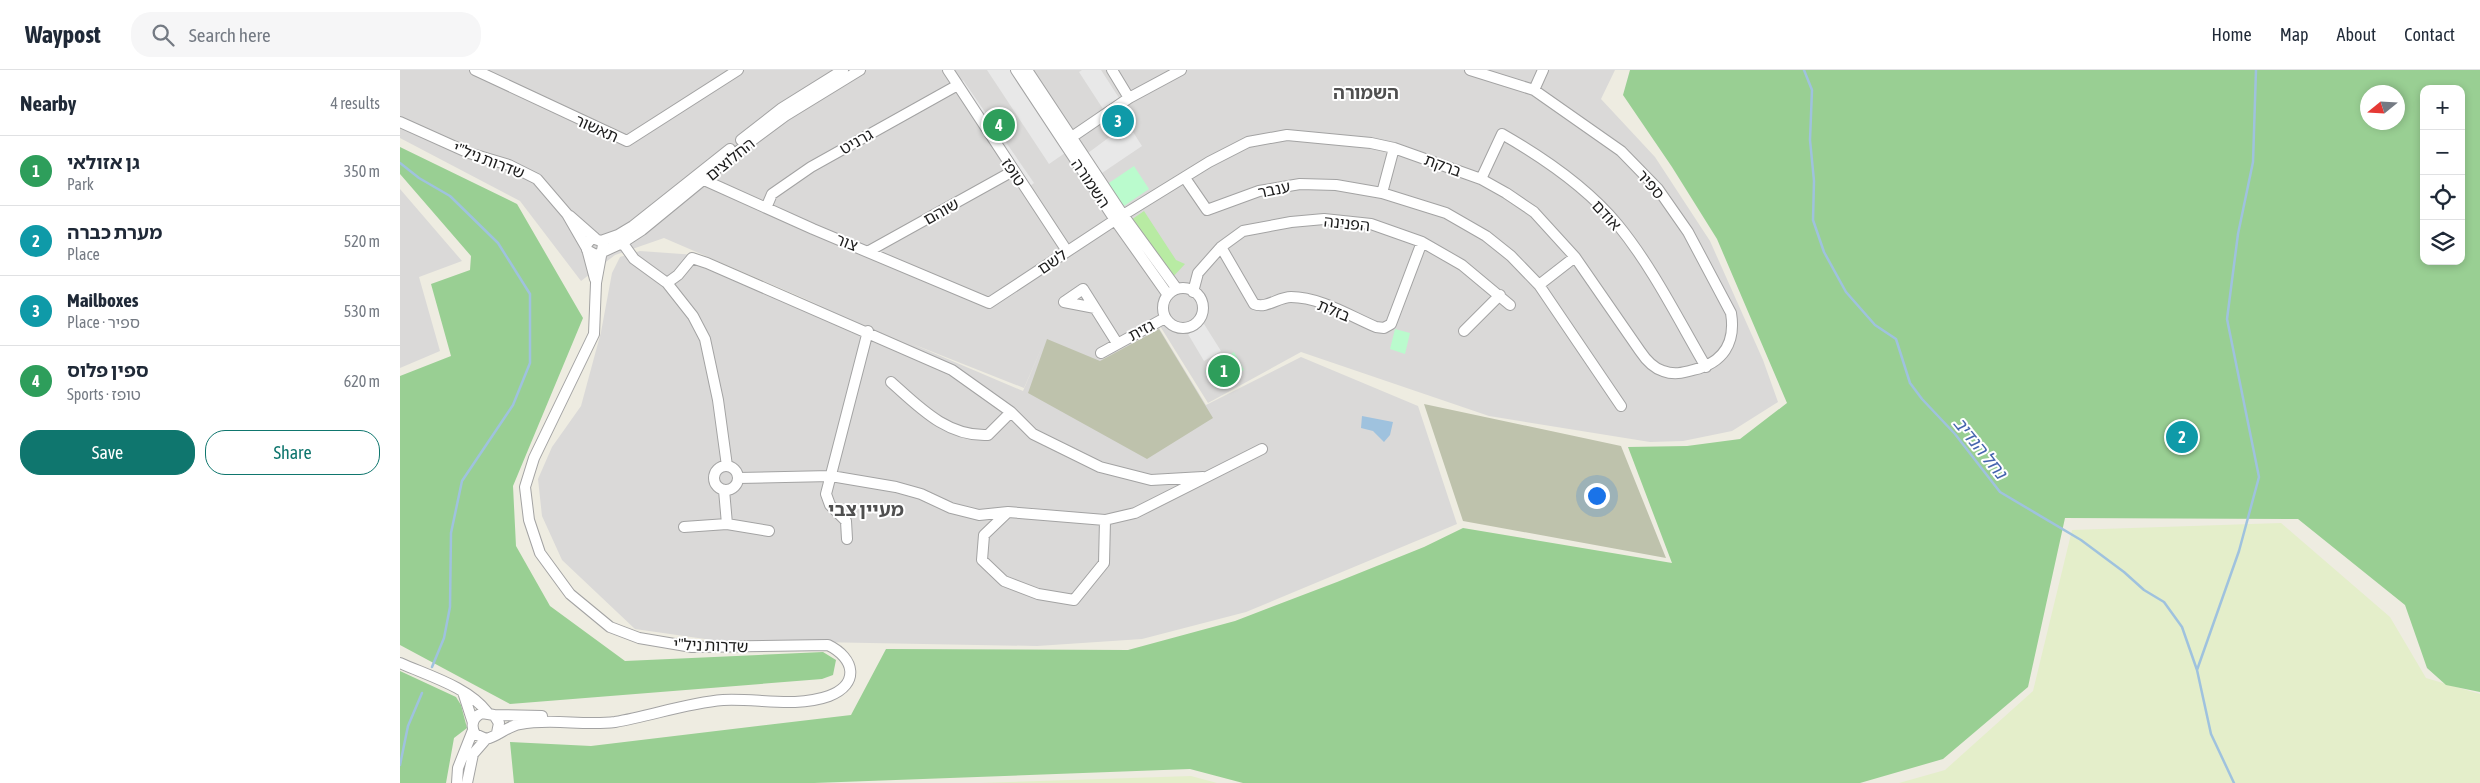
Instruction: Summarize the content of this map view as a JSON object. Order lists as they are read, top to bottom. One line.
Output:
{"streets":{"street":["תאשור","גרניט","החלוצים","שדרות ניל\"י","ברקת","טופז","השמורה","ספיר","ענבר","שוהם","אודם","הפנינה","צור","לשם","בזלת","גזית"]},"crossings":[["גרניט","טופז"],["גרניט","צור"],["החלוצים","שדרות ניל\"י"],["החלוצים","צור"],["ברקת","השמורה"],["ברקת","ספיר"],["ברקת","ענבר"],["ברקת","אודם"],["ברקת","לשם"],["טופז","שוהם"],["טופז","לשם"],["השמורה","הפנינה"],["השמורה","לשם"],["השמורה","גזית"],["ספיר","אודם"],["שוהם","צור"],["הפנינה","בזלת"],["הפנינה","גזית"],["צור","לשם"]],"districts":["השמורה","מעיין צבי"],"water":["נחל הנדיב"],"north":"left","page":{"header":"Waypost","search":"Search here","nav":["Home","Map","About","Contact"],"heading":["Nearby","4 results"],"map_buttons":["+","−"],"pins":["3","4","1","2"],"list":[{"mark":"1","name":"גן אזולאי","note":"Park","value":"350 m"},{"mark":"2","name":"מערת כברה","note":"Place","value":"520 m"},{"mark":"3","name":"Mailboxes","note":"Place · ספיר","value":"530 m"},{"mark":"4","name":"ספין פלוס","note":"Sports · טופז","value":"620 m"}],"buttons":["Save","Share"]}}
